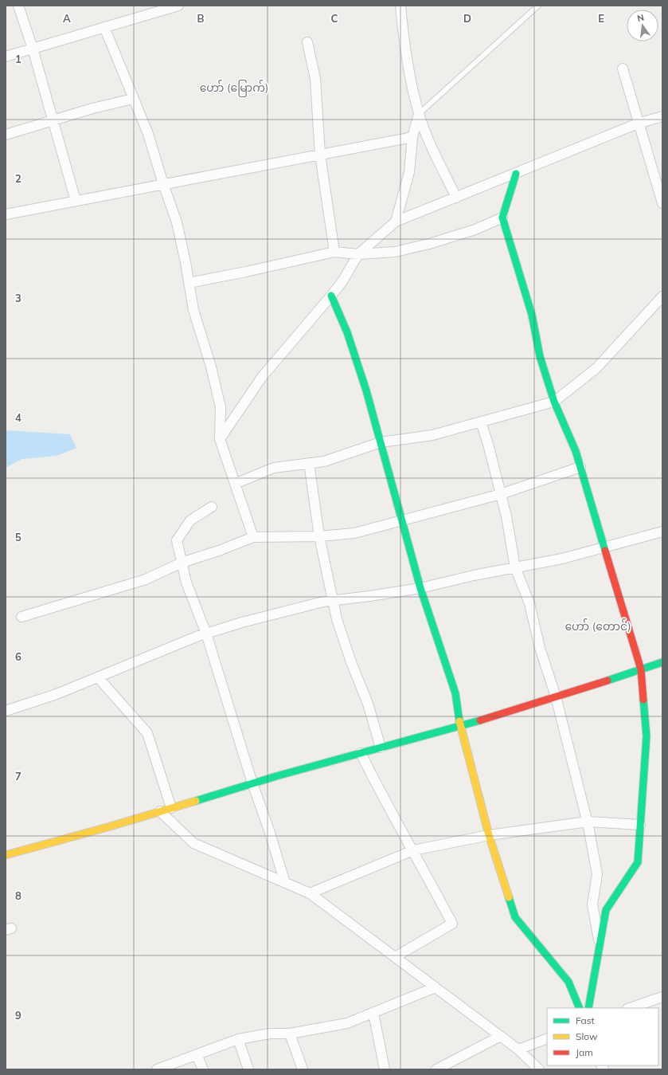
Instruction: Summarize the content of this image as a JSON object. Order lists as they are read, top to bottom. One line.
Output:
{"districts":["ဟော် (မြောက်)","ဟော် (တောင်)"],"legend":["Fast","Slow","Jam"],"north":"top","grid":{"columns":["A","B","C","D","E"],"rows":["1","2","3","4","5","6","7","8","9"]}}
